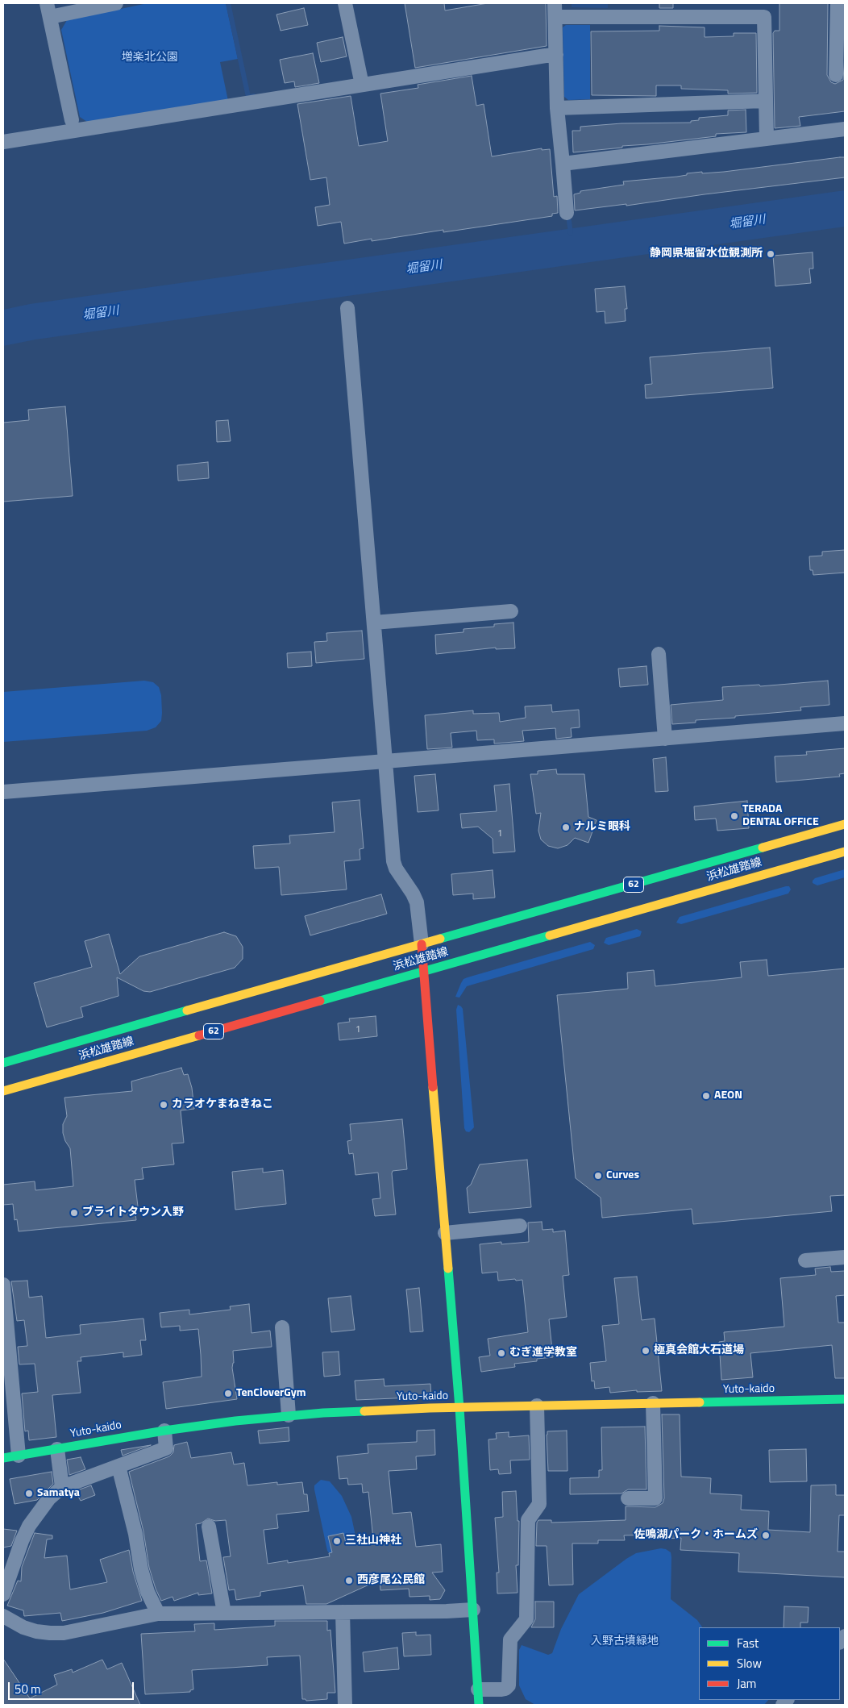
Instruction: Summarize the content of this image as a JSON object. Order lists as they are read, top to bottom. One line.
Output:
{"streets":{"main road":["浜松雄踏線","62","Yuto-kaido"]},"water":["堀留川"],"parks":["増楽北公園","入野古墳緑地"],"places":["静岡県堀留水位観測所","TERADA DENTAL OFFICE","ナルミ眼科","AEON","カラオケまねきねこ","Curves","ブライトタウン入野","極真会館大石道場","むぎ進学教室","TenCloverGym","Samatya","佐鳴湖パーク・ホームズ","三社山神社","西彦尾公民館"],"house_numbers":["1","1"],"legend":["Fast","Slow","Jam"],"scale_bar":"50 m"}
